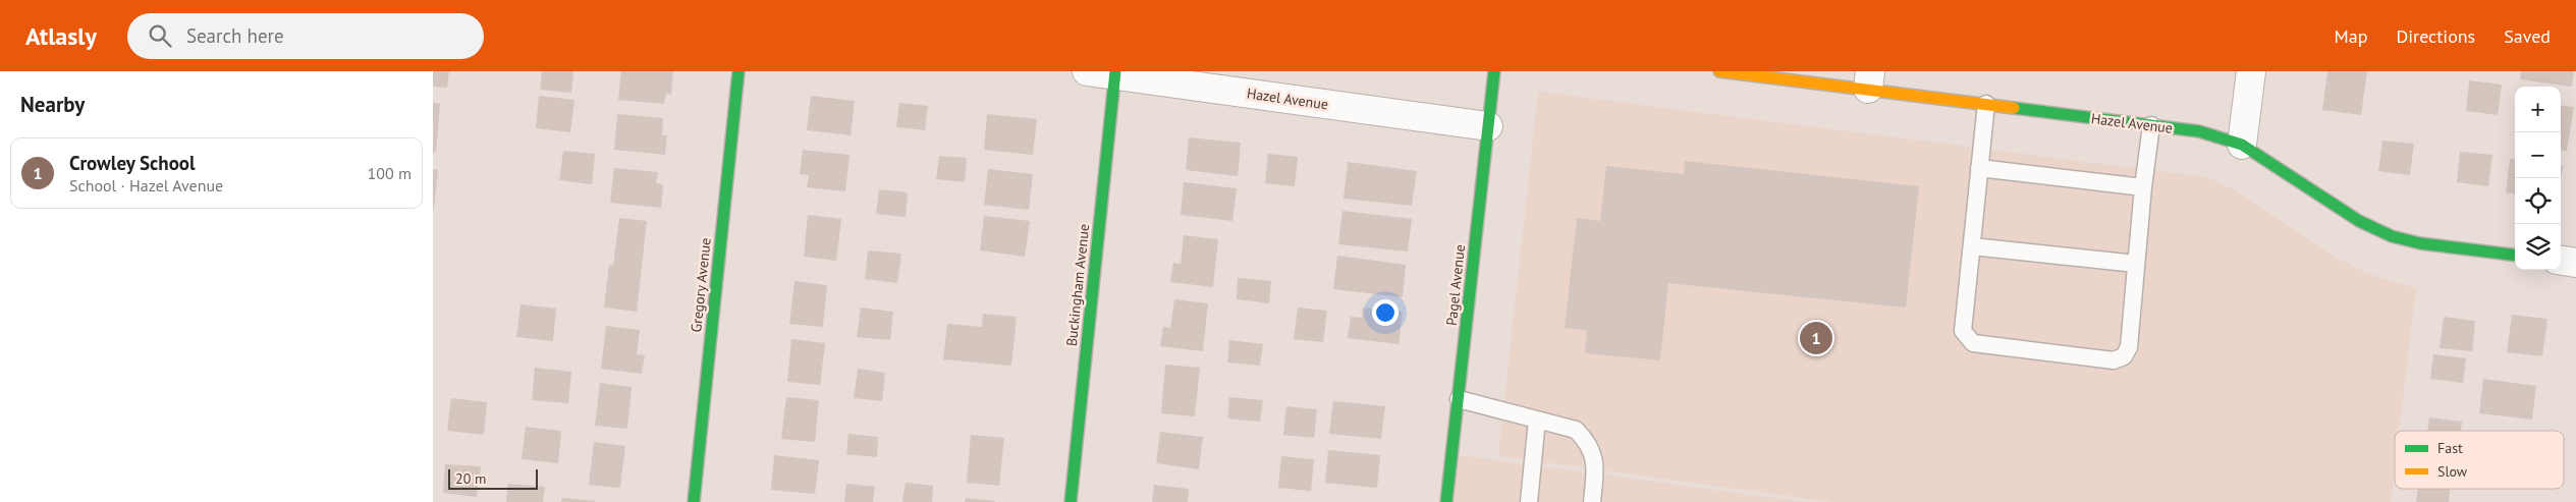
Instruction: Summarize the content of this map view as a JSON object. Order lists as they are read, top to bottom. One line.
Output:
{"streets":{"street":["Hazel Avenue","Gregory Avenue","Buckingham Avenue","Pagel Avenue"]},"crossings":[["Hazel Avenue","Buckingham Avenue"],["Hazel Avenue","Pagel Avenue"]],"legend":["Fast","Slow"],"scale_bar":"20 m","page":{"header":"Atlasly","search":"Search here","nav":["Map","Directions","Saved"],"heading":"Nearby","map_buttons":["+","−"],"list":[{"mark":"1","name":"Crowley School","note":"School · Hazel Avenue","value":"100 m"}],"pins":"1","scale":"20 m"}}
